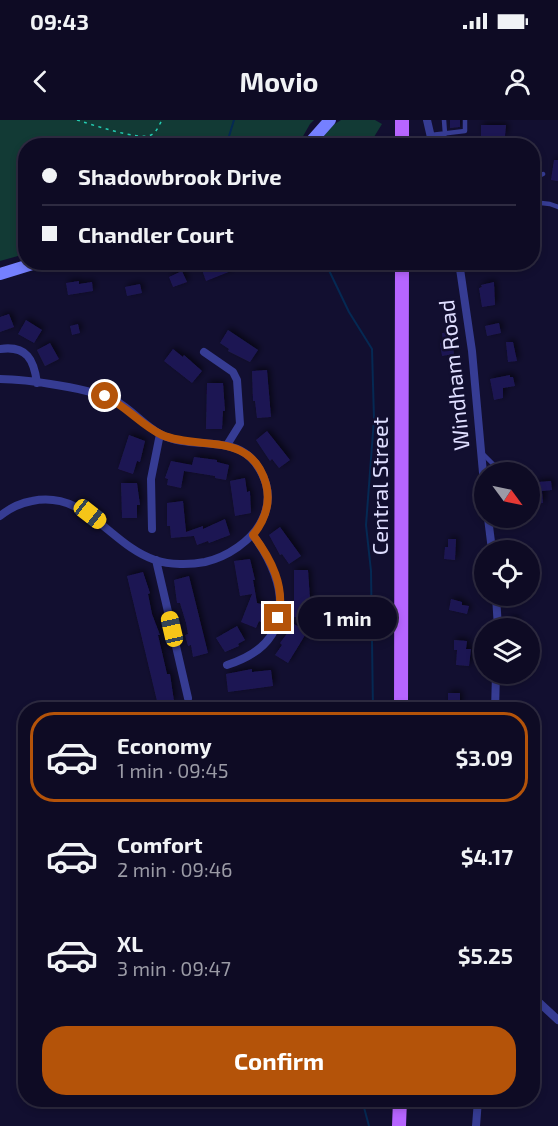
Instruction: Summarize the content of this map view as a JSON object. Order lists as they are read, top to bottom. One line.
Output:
{"streets":{"main road":["Central Street"],"street":["Windham Road"]},"north":"bottom right","page":{"status":"09:43","header":"Movio","banner":["Shadowbrook Drive","Chandler Court"],"bubble":"1 min","list":[{"name":"Economy","note":"1 min · 09:45","value":"$3.09"},{"name":"Comfort","note":"2 min · 09:46","value":"$4.17"},{"name":"XL","note":"3 min · 09:47","value":"$5.25"}],"buttons":"Confirm"}}
